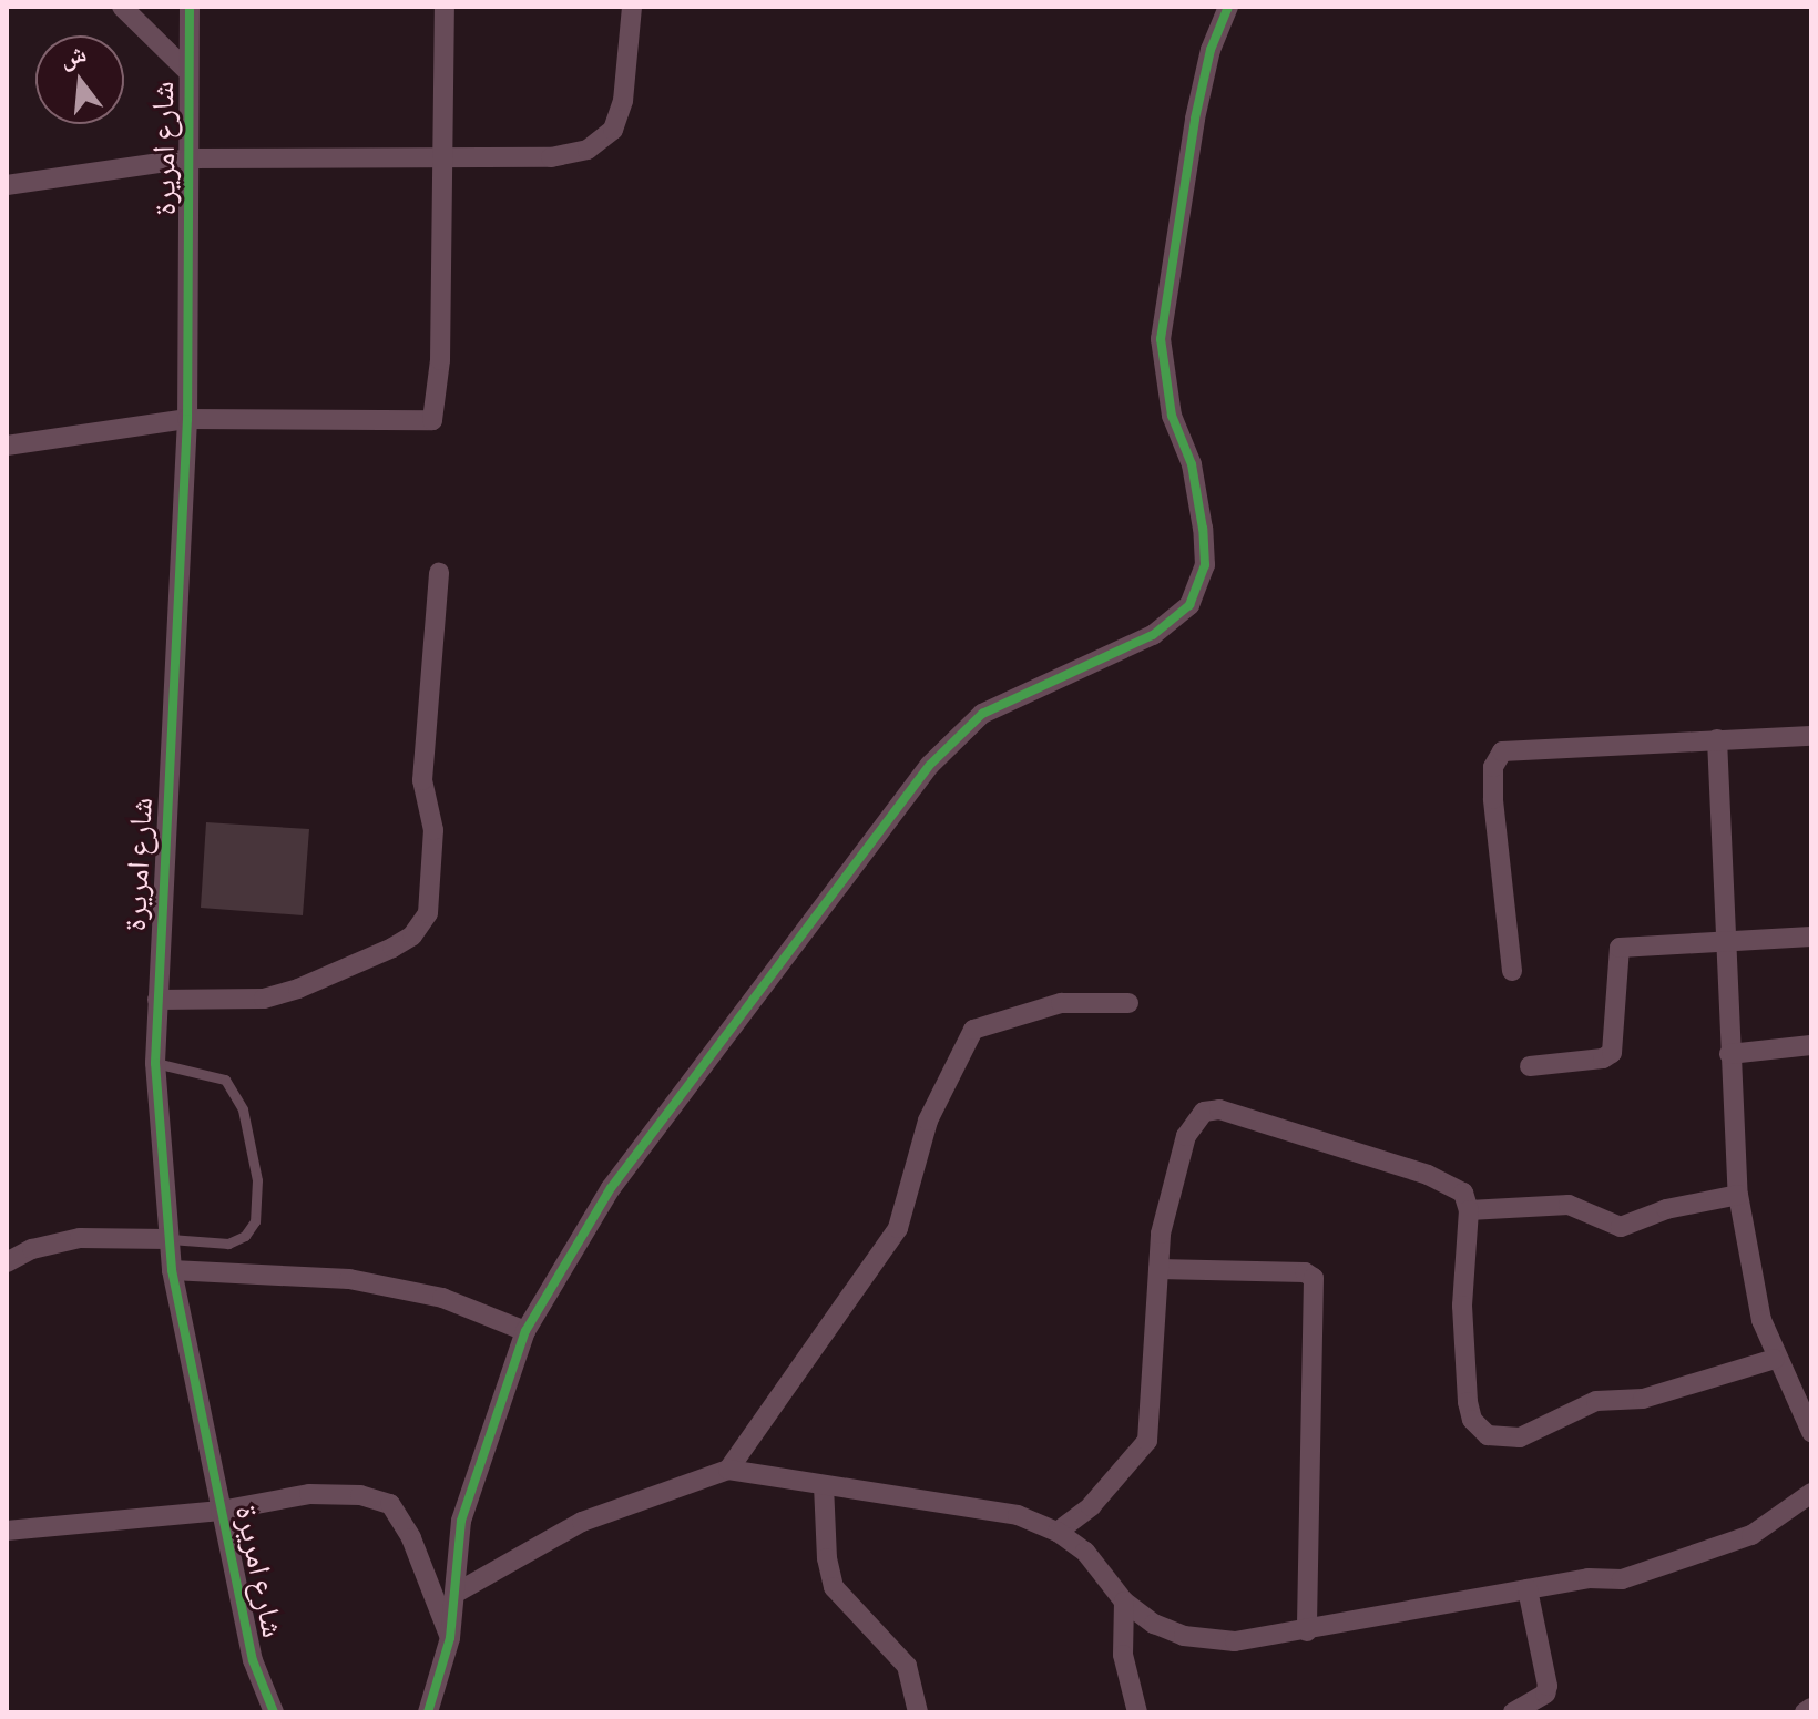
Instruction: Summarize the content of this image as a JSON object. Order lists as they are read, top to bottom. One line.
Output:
{"streets":{"street":["شارع امريرة"]},"north":"top"}
